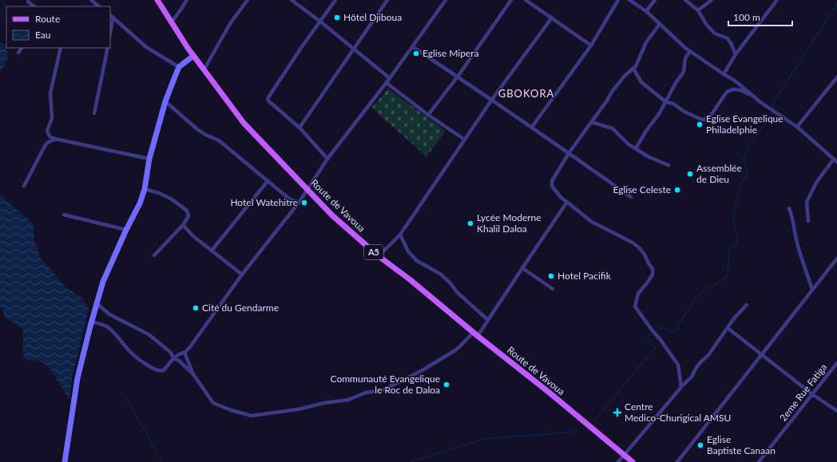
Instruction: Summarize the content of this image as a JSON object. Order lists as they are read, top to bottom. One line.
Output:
{"streets":{"main road":["Route de Vavoua","A5"],"street":["2eme Rue Fatiga"]},"districts":["GBOKORA"],"places":{"other":["Hôtel Djiboua","Eglise Mipera","Eglise Evangelique Philadelphie","Assemblée de Dieu","Eglise Celeste","Hotel Watehitre","Lycée Moderne Khalil Daloa","Hotel Pacifik","Cité du Gendarme","Communauté Evangelique le Roc de Daloa","Eglise Baptiste Canaan"],"health":["Centre Medico-Churigical AMSU"]},"legend":["Route","Eau"],"scale_bar":"100 m"}
